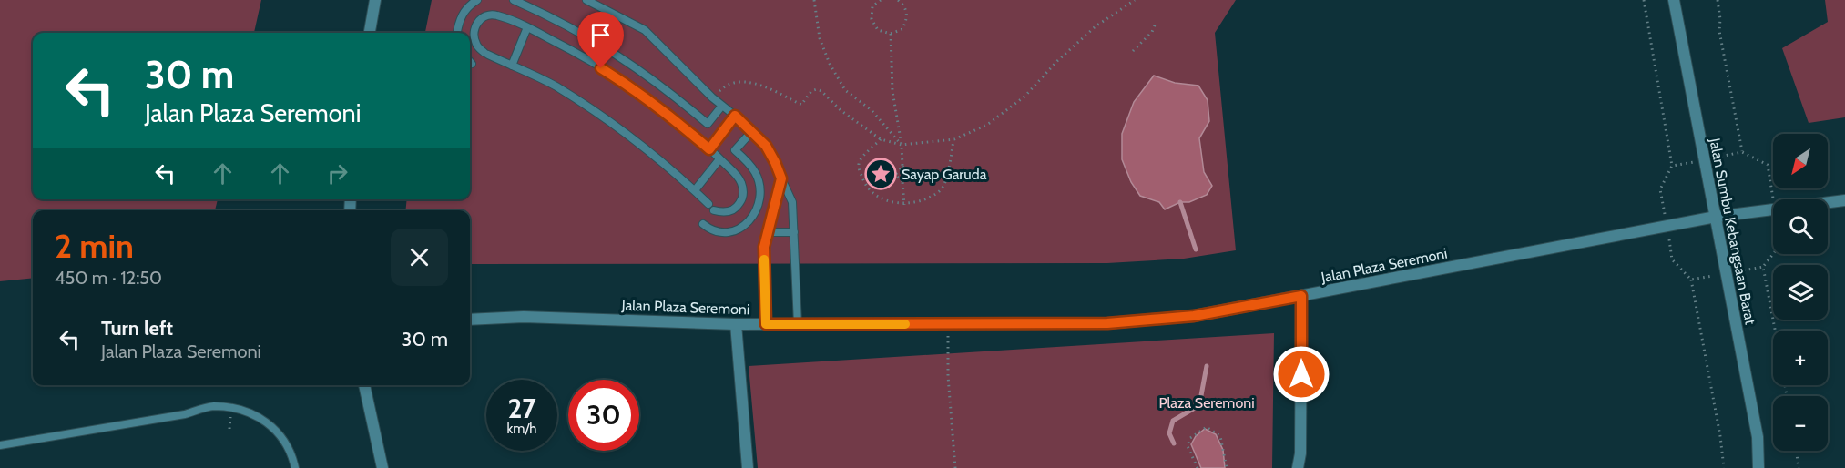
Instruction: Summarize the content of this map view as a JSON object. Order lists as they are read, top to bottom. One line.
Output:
{"streets":{"street":["Jalan Sumbu Kebangsaan Barat","Jalan Plaza Seremoni"]},"crossings":[["Jalan Sumbu Kebangsaan Barat","Jalan Plaza Seremoni"]],"parks":["Plaza Seremoni"],"places":{"place":["Sayap Garuda"]},"north":"bottom left","page":{"turn":["30 m","Jalan Plaza Seremoni"],"map_buttons":["+","−"],"heading":["2 min","450 m · 12:50"],"list":[{"name":"Turn left","note":"Jalan Plaza Seremoni","value":"30 m"}],"speed":"27 km/h","limit":"30"}}
